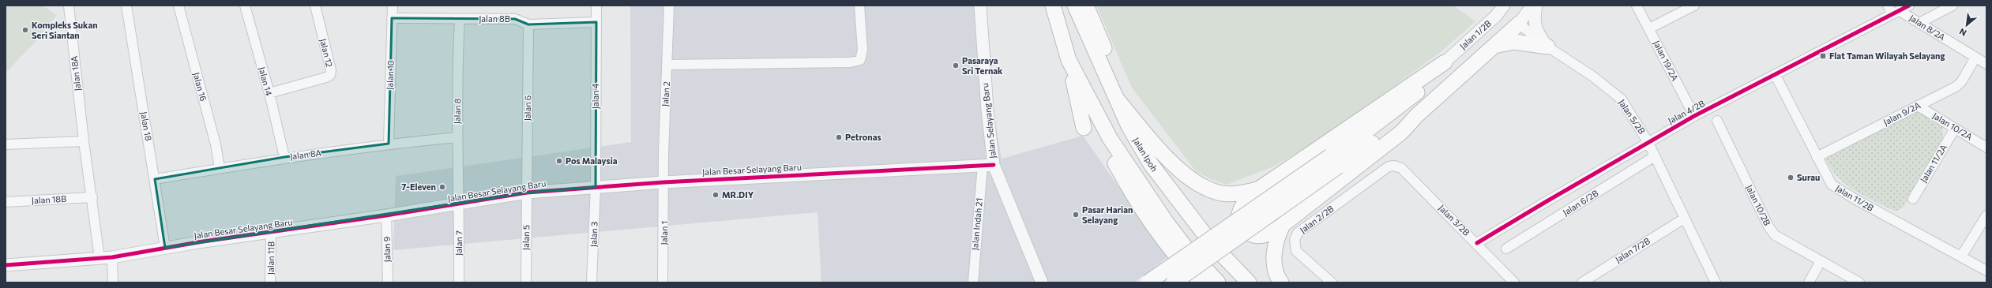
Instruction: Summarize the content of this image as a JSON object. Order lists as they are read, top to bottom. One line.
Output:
{"streets":{"highway":["Jalan Ipoh"],"street":["Jalan 8B","Jalan 8/2A","Jalan 1/2B","Jalan 12","Jalan 19/2A","Jalan 18A","Jalan 10","Jalan 14","Jalan 16","Jalan 2","Jalan 4","Jalan 6","Jalan 8","Jalan 4/2B","Jalan 9/2A","Jalan 5/2B","Jalan Selayang Baru","Jalan 18","Jalan 10/2A","Jalan 8A","Jalan 11/2A","Jalan Besar Selayang Baru","Jalan 11/2B","Jalan 18B","Jalan 6/2B","Jalan 10/2B","Jalan 2/2B","Jalan 3/2B","Jalan Indah 21","Jalan 1","Jalan 3","Jalan 5","Jalan 7","Jalan 9","Jalan 7/2B","Jalan 11B"]},"crossings":[["Jalan 8B","Jalan 10"],["Jalan 8B","Jalan 4"],["Jalan 8B","Jalan 6"],["Jalan 8B","Jalan 8"],["Jalan 8/2A","Jalan 4/2B"],["Jalan 8/2A","Jalan 9/2A"],["Jalan 12","Jalan 14"],["Jalan 19/2A","Jalan 4/2B"],["Jalan 18A","Jalan Besar Selayang Baru"],["Jalan 18A","Jalan 18B"],["Jalan 10","Jalan 8A"],["Jalan 14","Jalan 8A"],["Jalan 16","Jalan 8A"],["Jalan 2","Jalan Besar Selayang Baru"],["Jalan 2","Jalan 1"],["Jalan 4","Jalan Besar Selayang Baru"],["Jalan 4","Jalan 3"],["Jalan 6","Jalan Besar Selayang Baru"],["Jalan 6","Jalan 5"],["Jalan 8","Jalan 8A"],["Jalan 8","Jalan Besar Selayang Baru"],["Jalan 8","Jalan 7"],["Jalan 4/2B","Jalan 5/2B"],["Jalan 4/2B","Jalan 11/2B"],["Jalan 4/2B","Jalan 3/2B"],["Jalan 9/2A","Jalan 10/2A"],["Jalan 9/2A","Jalan 11/2B"],["Jalan 5/2B","Jalan 6/2B"],["Jalan 5/2B","Jalan 7/2B"],["Jalan Selayang Baru","Jalan Besar Selayang Baru"],["Jalan Selayang Baru","Jalan Indah 21"],["Jalan 18","Jalan 8A"],["Jalan 18","Jalan Besar Selayang Baru"],["Jalan 10/2A","Jalan 11/2A"],["Jalan Besar Selayang Baru","Jalan Indah 21"],["Jalan Besar Selayang Baru","Jalan 1"],["Jalan Besar Selayang Baru","Jalan 3"],["Jalan Besar Selayang Baru","Jalan 5"],["Jalan Besar Selayang Baru","Jalan 7"],["Jalan Besar Selayang Baru","Jalan 9"],["Jalan Besar Selayang Baru","Jalan 11B"],["Jalan 2/2B","Jalan 3/2B"]],"places":{"other":["Kompleks Sukan Seri Siantan","Pasaraya Sri Ternak","Petronas","Pos Malaysia","Surau","7-Eleven","MR.DIY","Pasar Harian Selayang"],"transit":["Flat Taman Wilayah Selayang"]},"north":"bottom left"}
